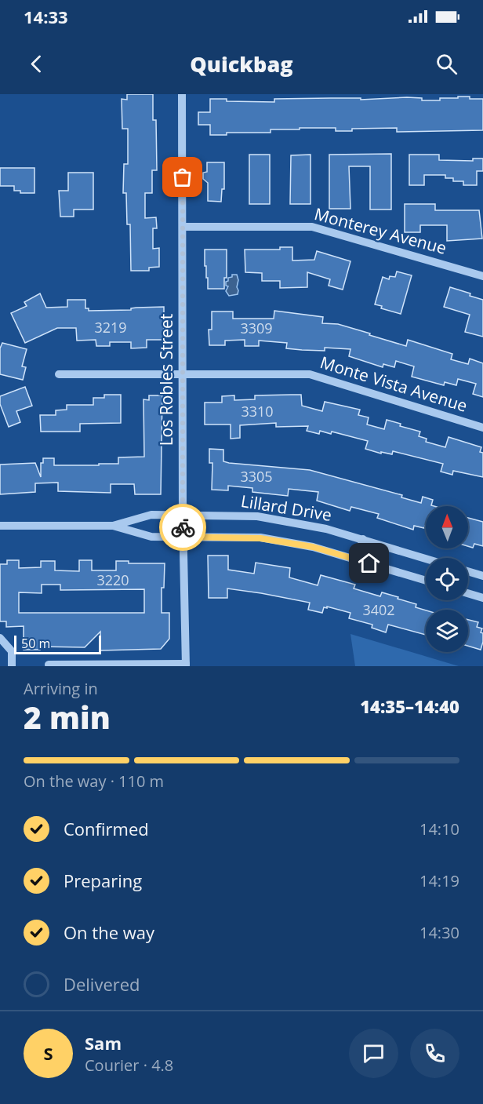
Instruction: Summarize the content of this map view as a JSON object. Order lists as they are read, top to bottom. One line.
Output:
{"streets":{"street":["Monterey Avenue","Los Robles Street","Monte Vista Avenue","Lillard Drive"]},"crossings":[["Monterey Avenue","Los Robles Street"],["Los Robles Street","Monte Vista Avenue"],["Los Robles Street","Lillard Drive"]],"house_numbers":["3219","3309","3310","3305","3220","3402"],"scale_bar":"50 m","north":"top","page":{"status":"14:33","header":"Quickbag","scale":"50 m","heading":["2 min","Arriving in","14:35–14:40"],"panel":["Sam","Courier · 4.8"],"bar":"On the way · 110 m","list":[["Confirmed","14:10"],["Preparing","14:19"],["On the way","14:30"],"Delivered"],"round":"S"}}
